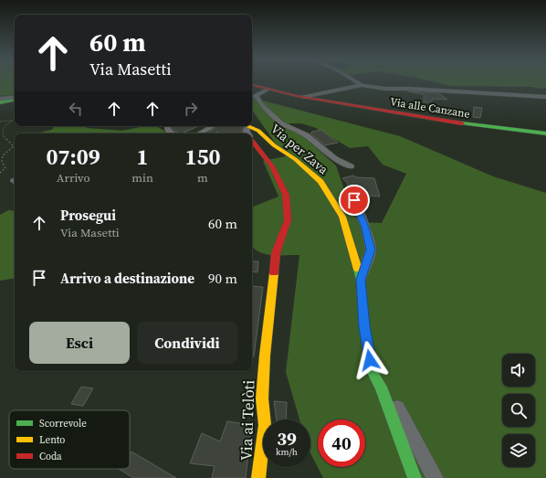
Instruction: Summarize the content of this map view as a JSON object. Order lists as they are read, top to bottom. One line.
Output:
{"streets":{"street":["Via alle Canzane","Via per Zava","Via ai Telòti"]},"legend":["Scorrevole","Lento","Coda"],"page":{"turn":["60 m","Via Masetti"],"eta":["07:09","Arrivo","1","min","150","m"],"list":[{"name":"Prosegui","note":"Via Masetti","value":"60 m"},{"name":"Arrivo a destinazione","value":"90 m"}],"buttons":["Esci","Condividi"],"speed":"39 km/h","limit":"40"}}
